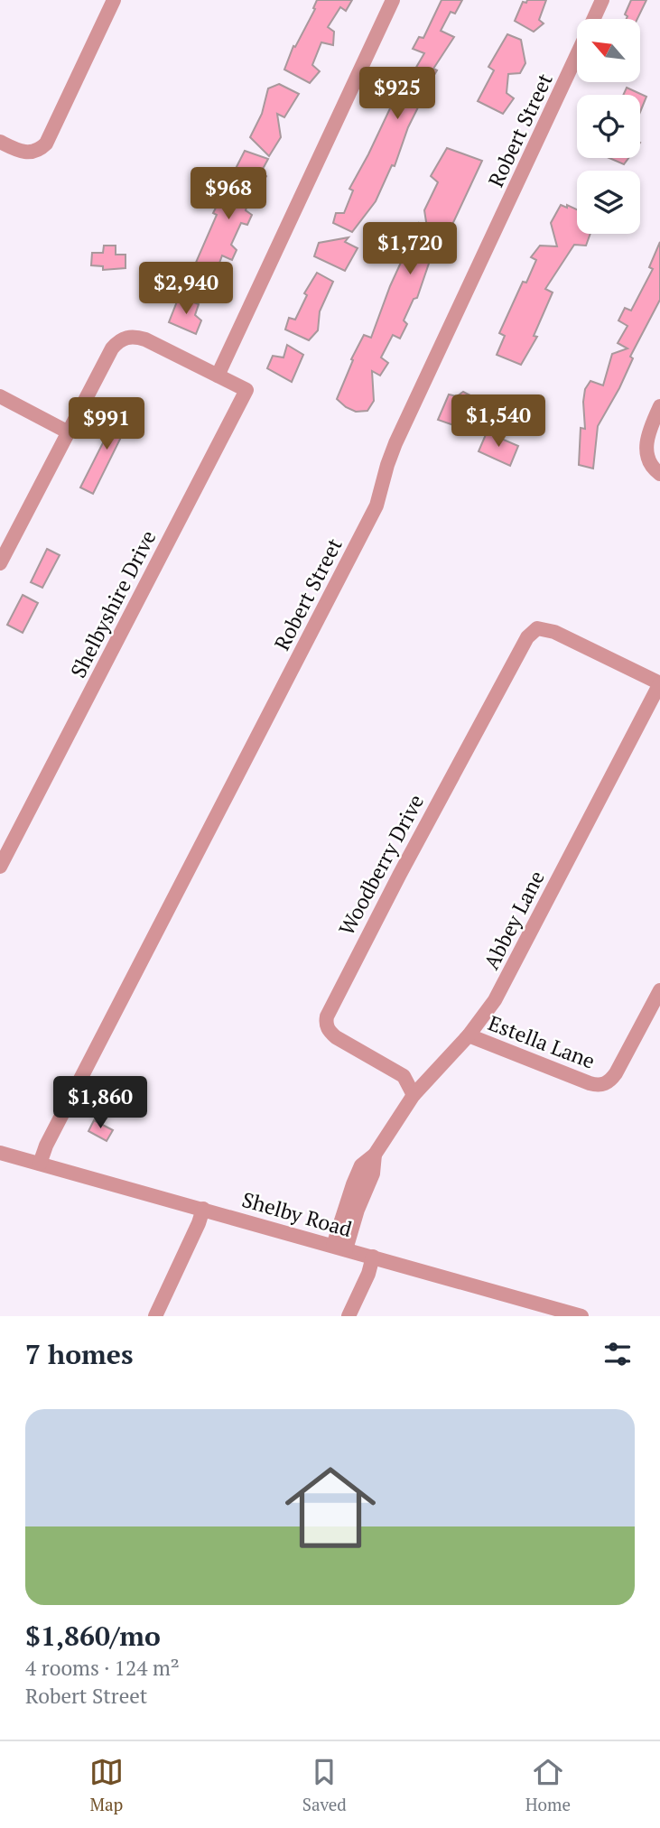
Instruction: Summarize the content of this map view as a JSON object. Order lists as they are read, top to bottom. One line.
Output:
{"streets":{"street":["Robert Street","Shelbyshire Drive","Woodberry Drive","Abbey Lane","Estella Lane","Shelby Road"]},"crossings":[["Robert Street","Shelby Road"],["Woodberry Drive","Abbey Lane"],["Abbey Lane","Estella Lane"],["Abbey Lane","Shelby Road"]],"north":"top left","page":{"price":["$925","$968","$1,720","$2,940","$1,540","$991","$1,860"],"heading":"7 homes","list":[{"name":"$1,860/mo","note":"4 rooms · 124 m² · Robert Street"}],"tabs":["Map","Saved","Home"]}}
